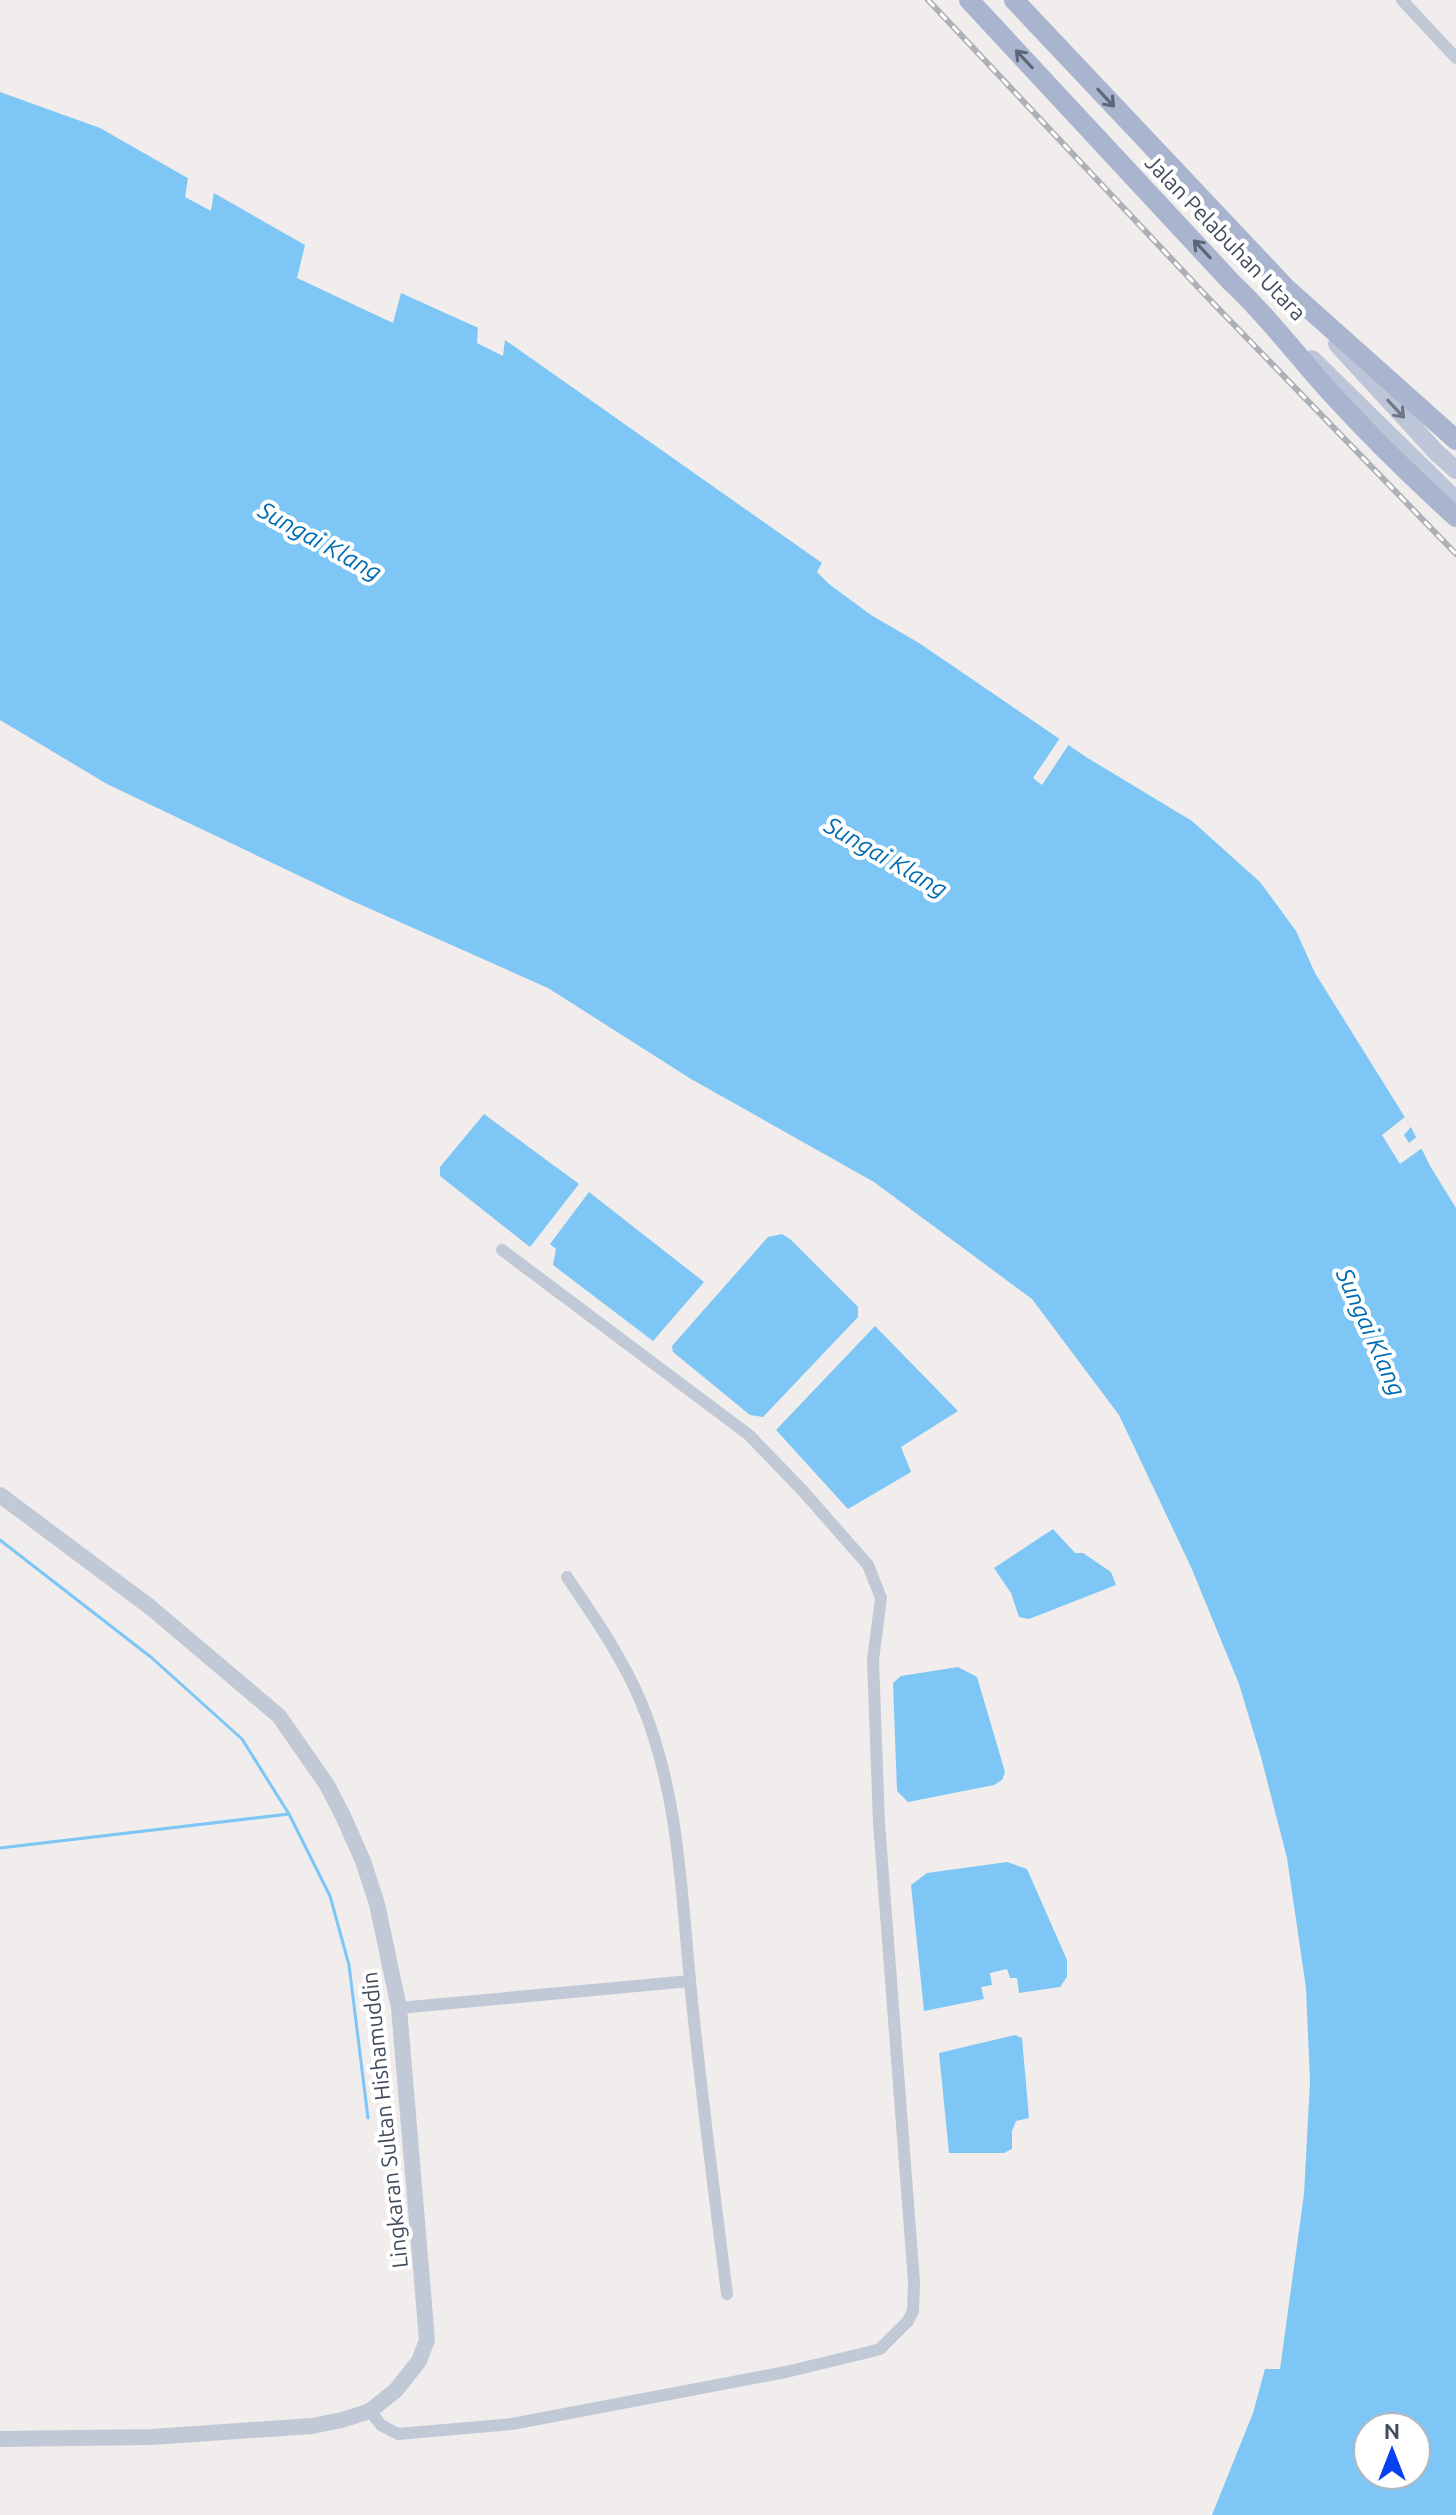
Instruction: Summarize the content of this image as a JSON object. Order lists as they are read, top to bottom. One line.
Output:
{"streets":{"main road":["Jalan Pelabuhan Utara"],"street":["Lingkaran Sultan Hishamuddin"]},"water":["Sungai Klang"],"north":"top"}
